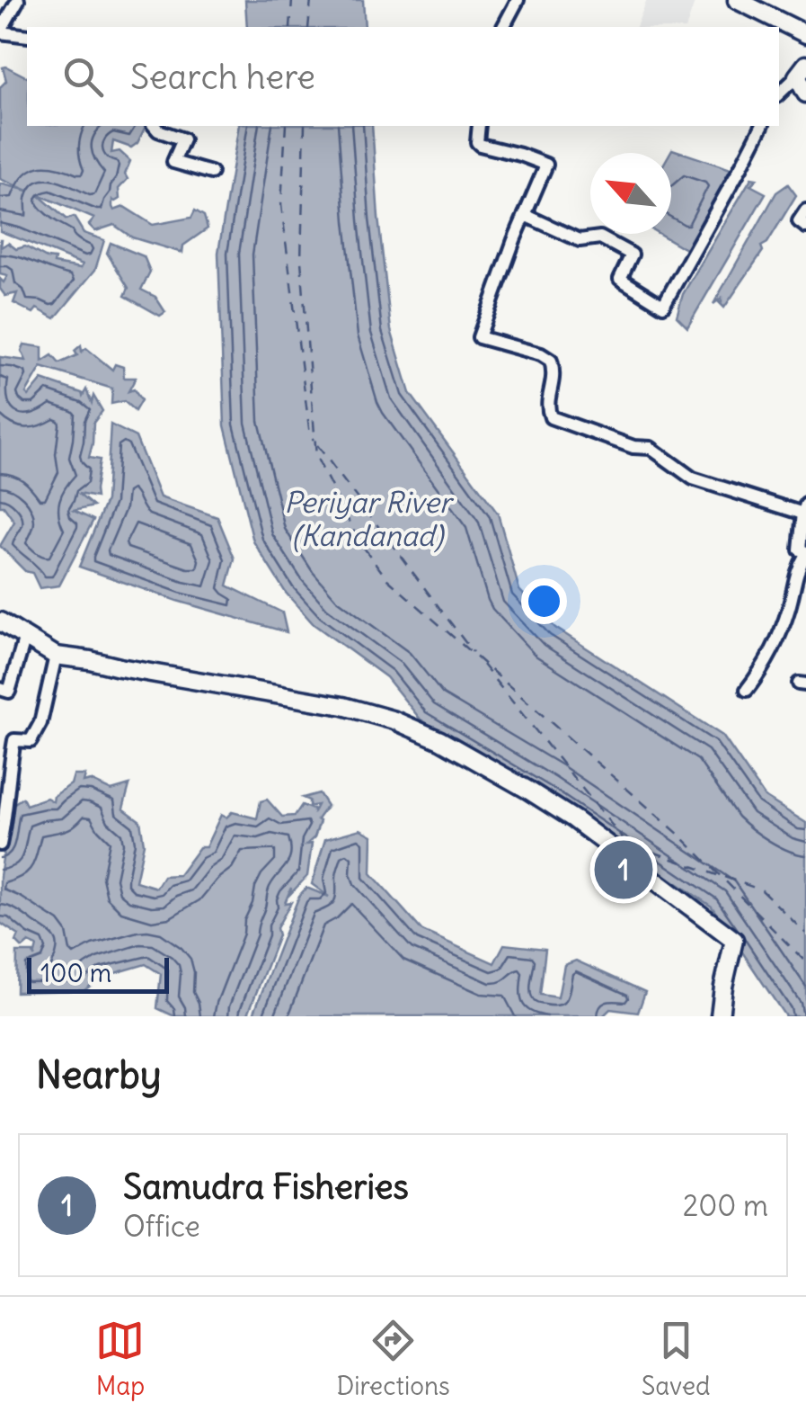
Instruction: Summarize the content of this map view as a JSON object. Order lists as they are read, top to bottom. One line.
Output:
{"water":["Periyar River (Kandanad)"],"scale_bar":"100 m","north":"top left","page":{"search":"Search here","pins":"1","scale":"100 m","heading":"Nearby","list":[{"mark":"1","name":"Samudra Fisheries","note":"Office","value":"200 m"}],"nav":["Map","Directions","Saved"]}}
